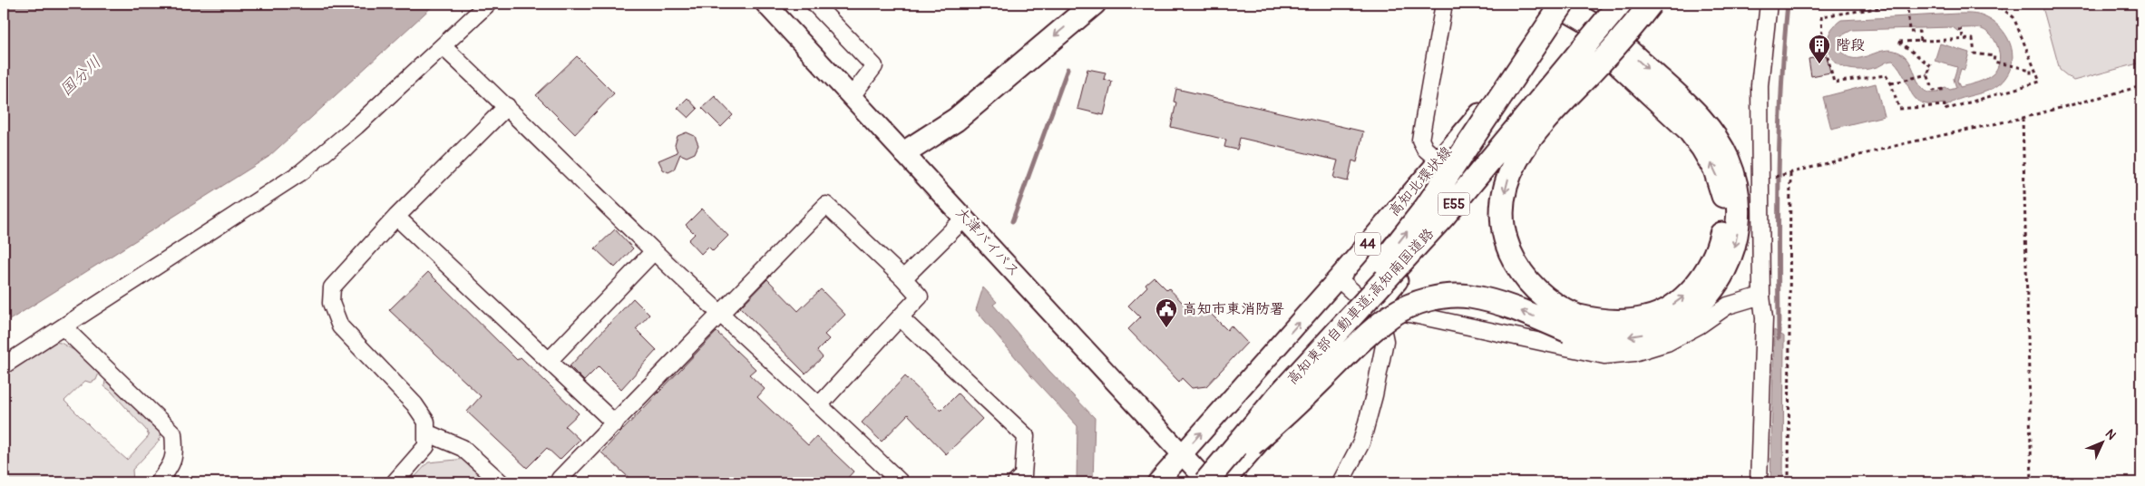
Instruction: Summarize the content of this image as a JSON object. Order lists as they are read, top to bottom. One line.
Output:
{"streets":{"highway":["E55","高知東部自動車道;高知南国道路"],"main road":["高知北環状線","大津バイパス","44"]},"crossings":[["高知北環状線","大津バイパス"],["大津バイパス","高知東部自動車道;高知南国道路"]],"water":["国分川"],"places":{"building":["階段"],"public building":["高知市東消防署"]},"north":"top right"}
